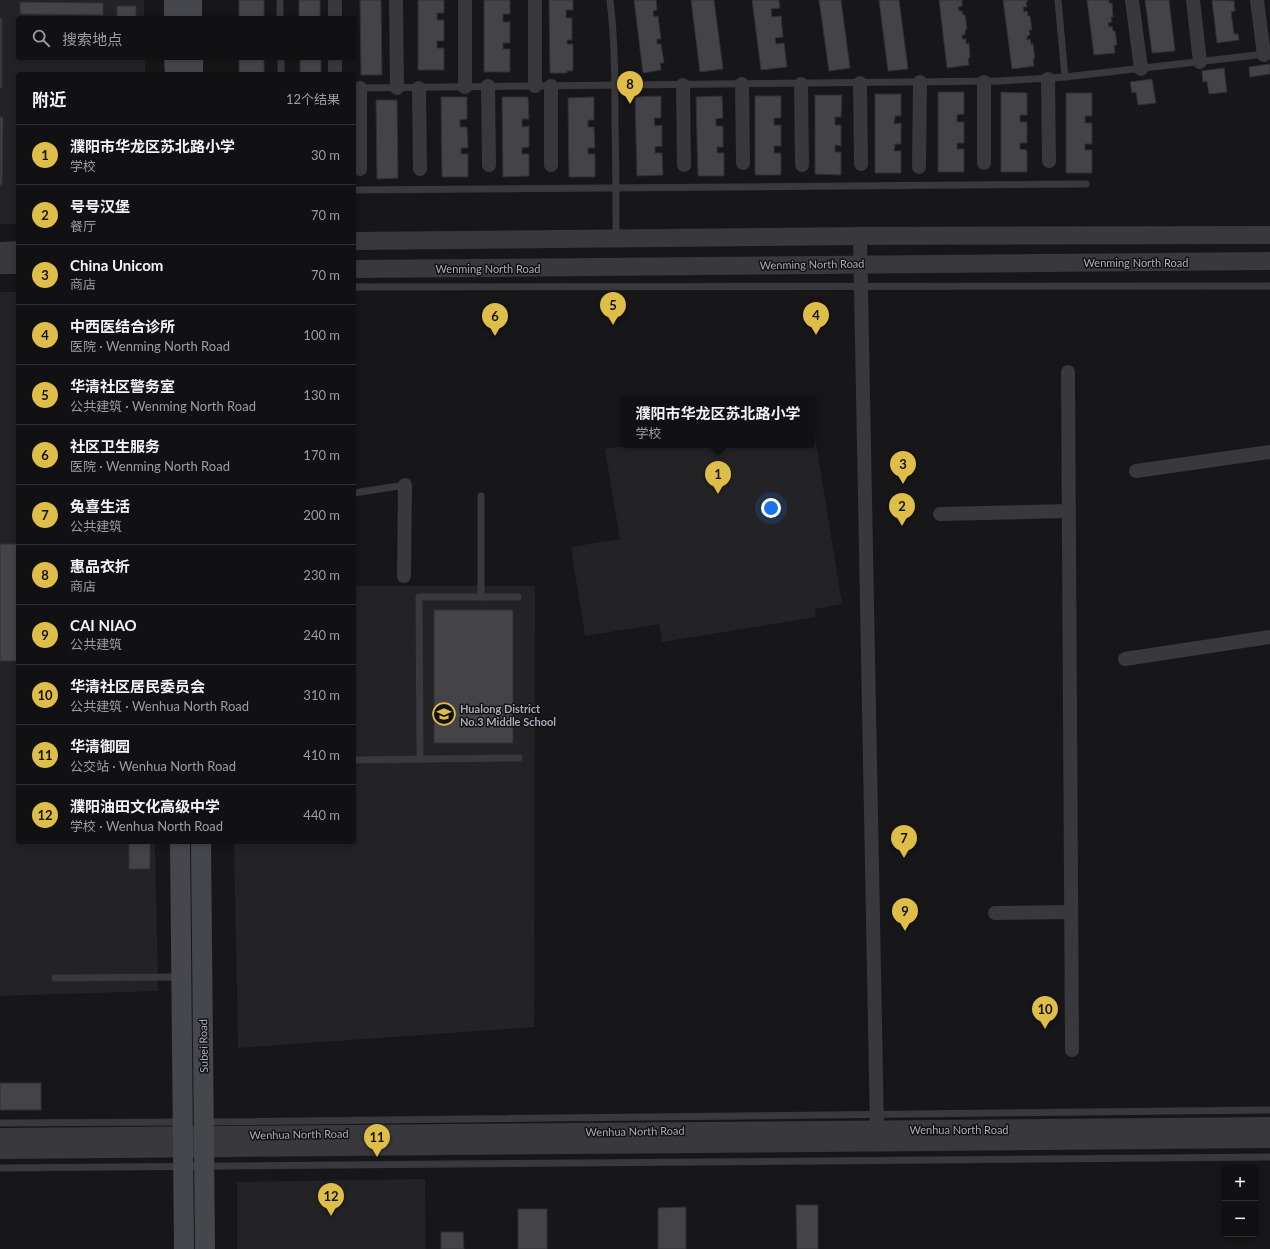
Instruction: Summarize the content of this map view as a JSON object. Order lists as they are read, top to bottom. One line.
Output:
{"streets":{"main road":["Subei Road"],"street":["Wenming North Road","Wenhua North Road"]},"crossings":[["Subei Road","Wenhua North Road"]],"places":{"school or university":["Hualong District No.3 Middle School"]},"page":{"search":"搜索地点","pins":["8","5","4","6","3","1","2","7","9","10","11","12"],"heading":["附近","12个结果"],"list":[{"mark":"1","name":"濮阳市华龙区苏北路小学","note":"学校","value":"30 m"},{"mark":"2","name":"号号汉堡","note":"餐厅","value":"70 m"},{"mark":"3","name":"China Unicom","note":"商店","value":"70 m"},{"mark":"4","name":"中西医结合诊所","note":"医院 · Wenming North Road","value":"100 m"},{"mark":"5","name":"华清社区警务室","note":"公共建筑 · Wenming North Road","value":"130 m"},{"mark":"6","name":"社区卫生服务","note":"医院 · Wenming North Road","value":"170 m"},{"mark":"7","name":"兔喜生活","note":"公共建筑","value":"200 m"},{"mark":"8","name":"惠品衣折","note":"商店","value":"230 m"},{"mark":"9","name":"CAI NIAO","note":"公共建筑","value":"240 m"},{"mark":"10","name":"华清社区居民委员会","note":"公共建筑 · Wenhua North Road","value":"310 m"},{"mark":"11","name":"华清御园","note":"公交站 · Wenhua North Road","value":"410 m"},{"mark":"12","name":"濮阳油田文化高级中学","note":"学校 · Wenhua North Road","value":"440 m"}],"popup":["濮阳市华龙区苏北路小学","学校"],"map_buttons":["+","−"]}}
